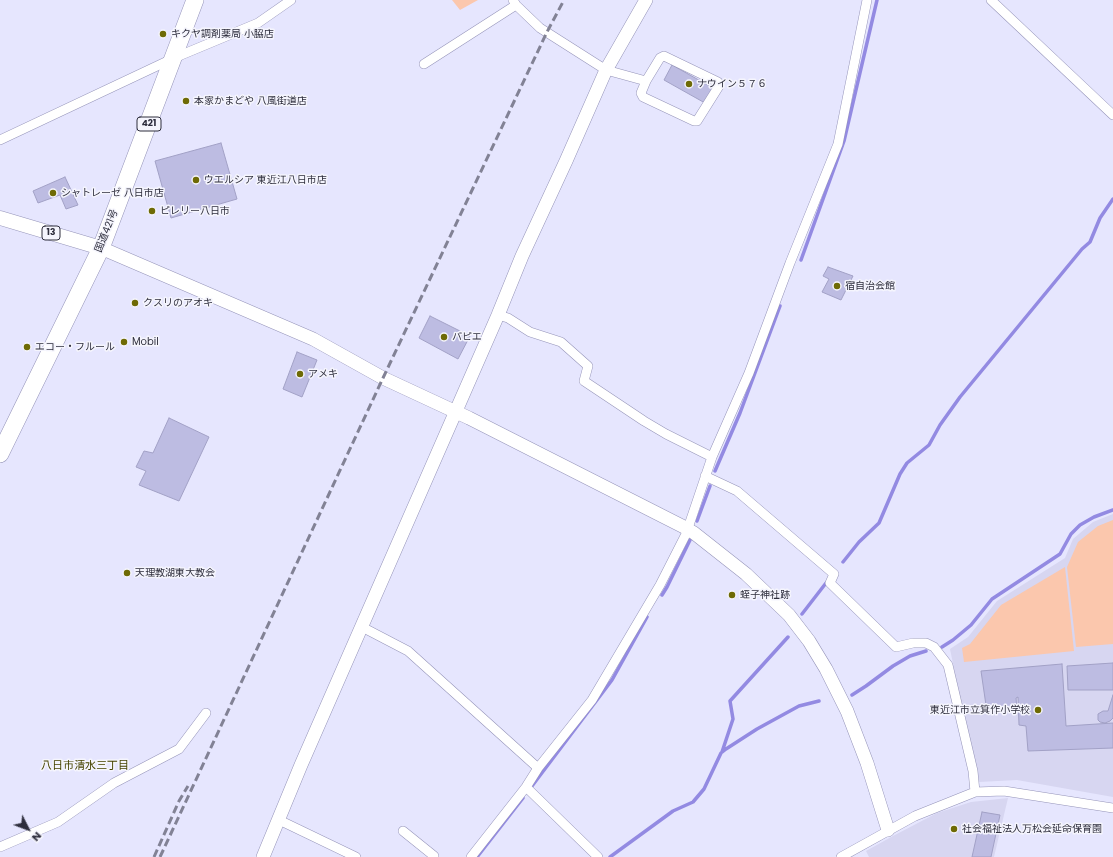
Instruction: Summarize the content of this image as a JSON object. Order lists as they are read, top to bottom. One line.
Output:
{"streets":{"highway":["421","国道421号"],"main road":["13"]},"crossings":[["国道421号","13"]],"districts":["八日市清水三丁目"],"places":["キクヤ調剤薬局 小脇店","ナウイン５７６","本家かまどや 八風街道店","ウエルシア 東近江八日市店","シャトレーゼ 八日市店","ピレリー八日市","宿自治会館","クスリのアオキ","パピエ","Mobil","エコー・フルール","アメキ","天理教湖東大教会","蛭子神社跡","東近江市立箕作小学校","社会福祉法人万松会延命保育園"],"north":"bottom right"}
